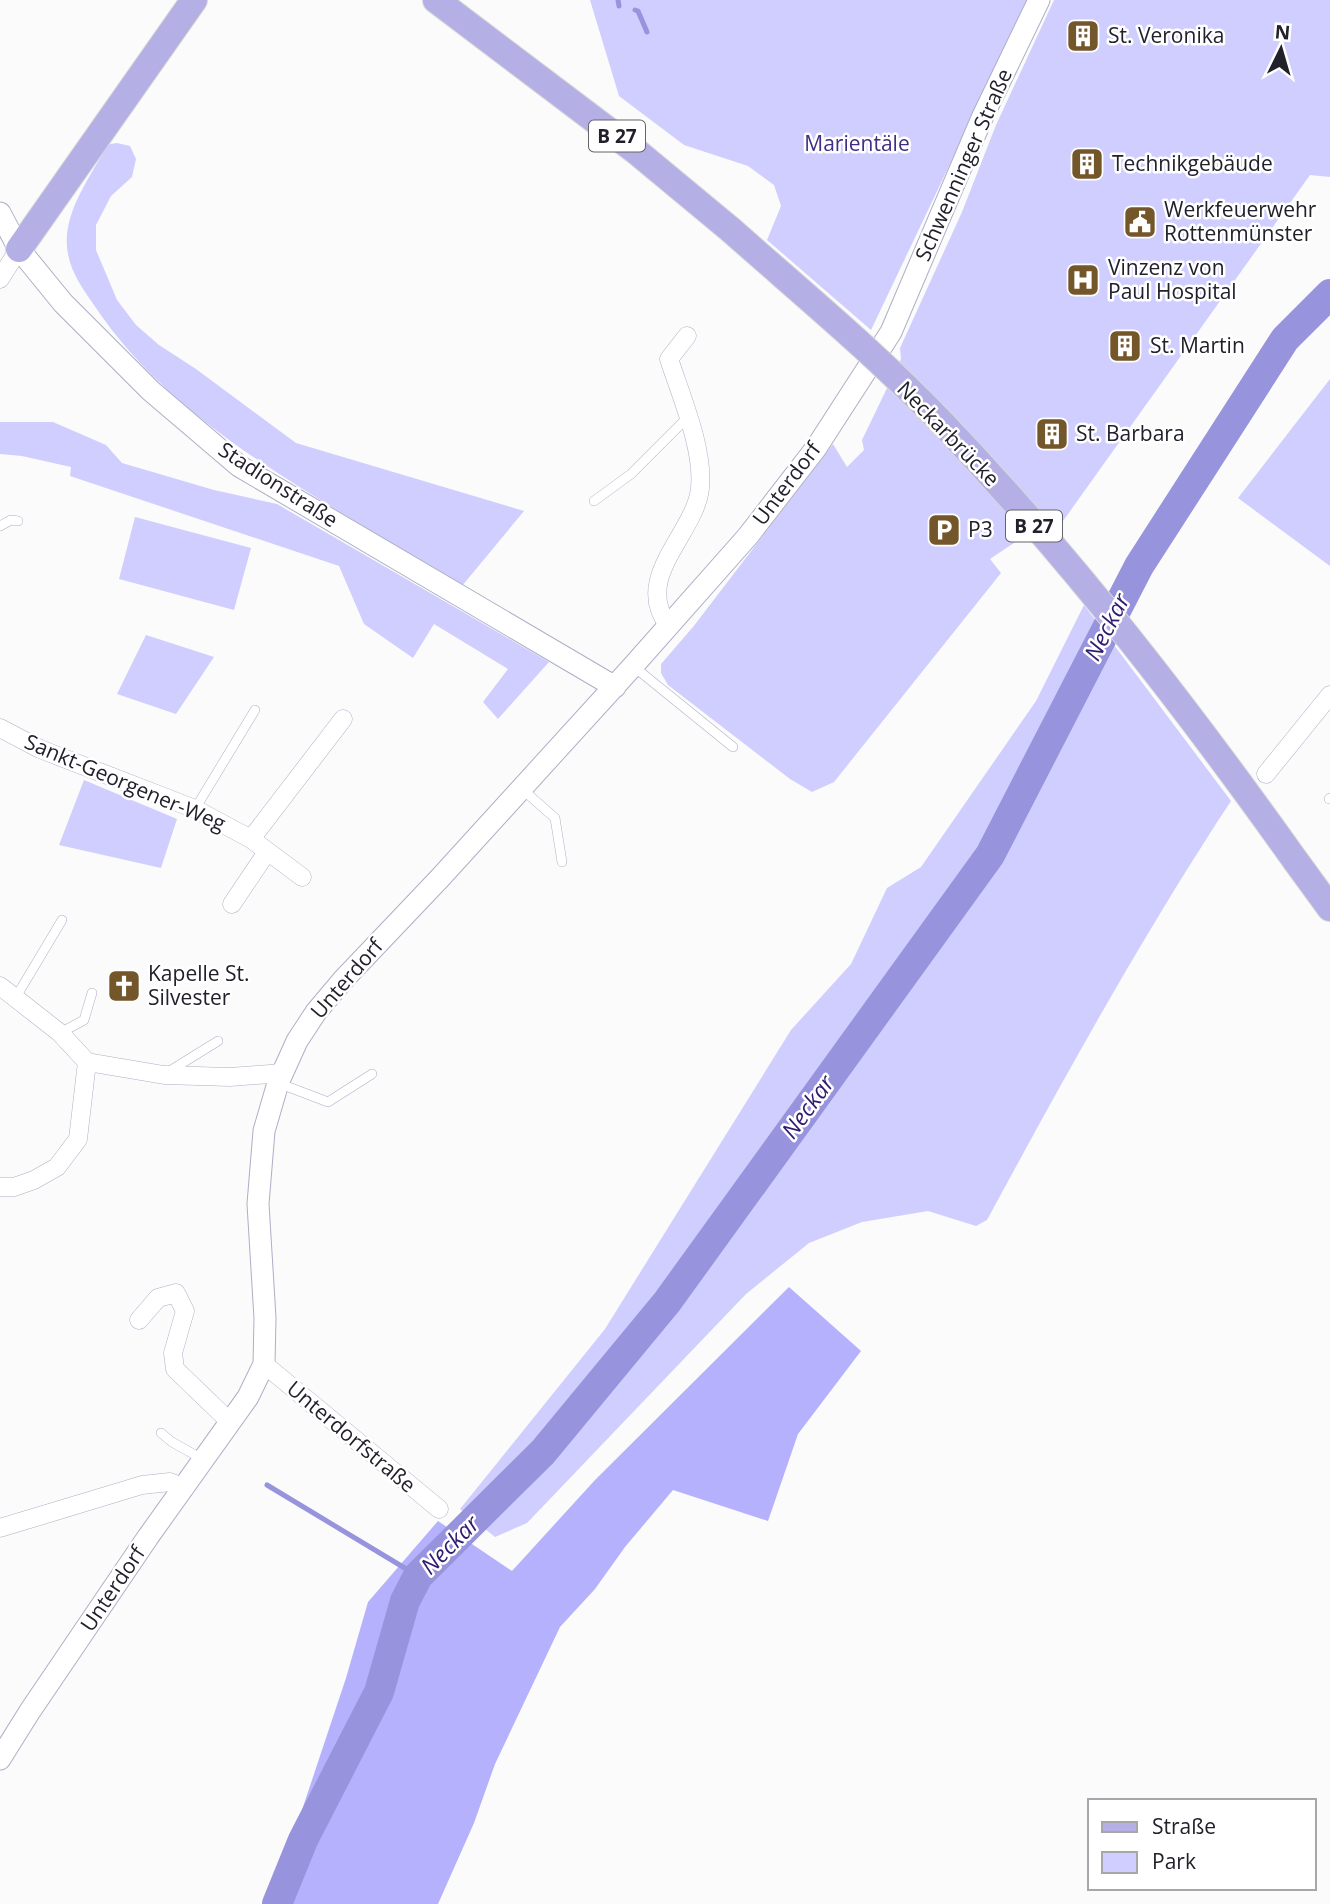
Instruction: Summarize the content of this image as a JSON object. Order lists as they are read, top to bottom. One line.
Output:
{"streets":{"main road":["B 27","Neckarbrücke"],"street":["Schwenninger Straße","Unterdorf","Stadionstraße","Sankt-Georgener-Weg","Unterdorfstraße"]},"crossings":[["Schwenninger Straße","Unterdorf"],["Unterdorf","Stadionstraße"],["Unterdorf","Unterdorfstraße"]],"water":["Neckar"],"parks":["Marientäle"],"places":{"building":["St. Veronika","Technikgebäude","St. Martin","St. Barbara"],"public building":["Werkfeuerwehr Rottenmünster"],"hospital":["Vinzenz von Paul Hospital"],"parking":["P3"],"church":["Kapelle St. Silvester"]},"legend":["Straße","Park"],"north":"top"}
